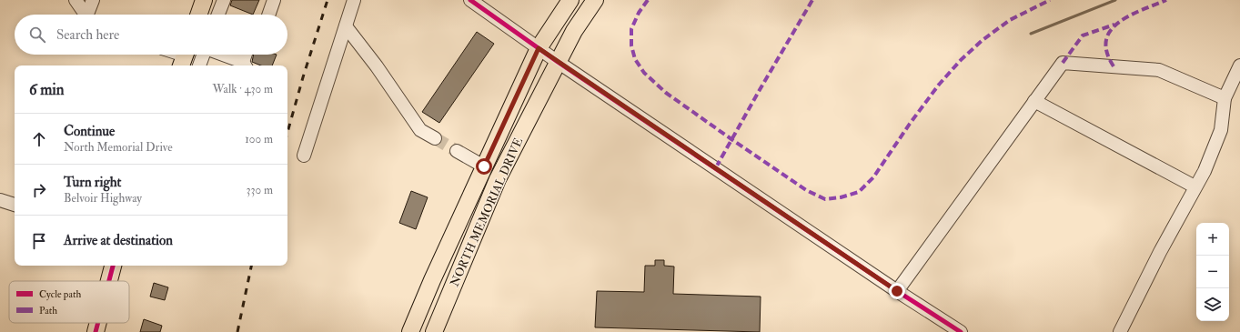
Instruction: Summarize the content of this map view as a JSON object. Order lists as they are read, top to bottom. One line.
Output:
{"streets":{"main road":["NORTH MEMORIAL DRIVE"]},"legend":["Cycle path","Path"],"page":{"search":"Search here","heading":["6 min","Walk · 430 m"],"list":[["Continue","North Memorial Drive","100 m"],["Turn right","Belvoir Highway","330 m"],"Arrive at destination"],"map_buttons":["+","−"]}}
